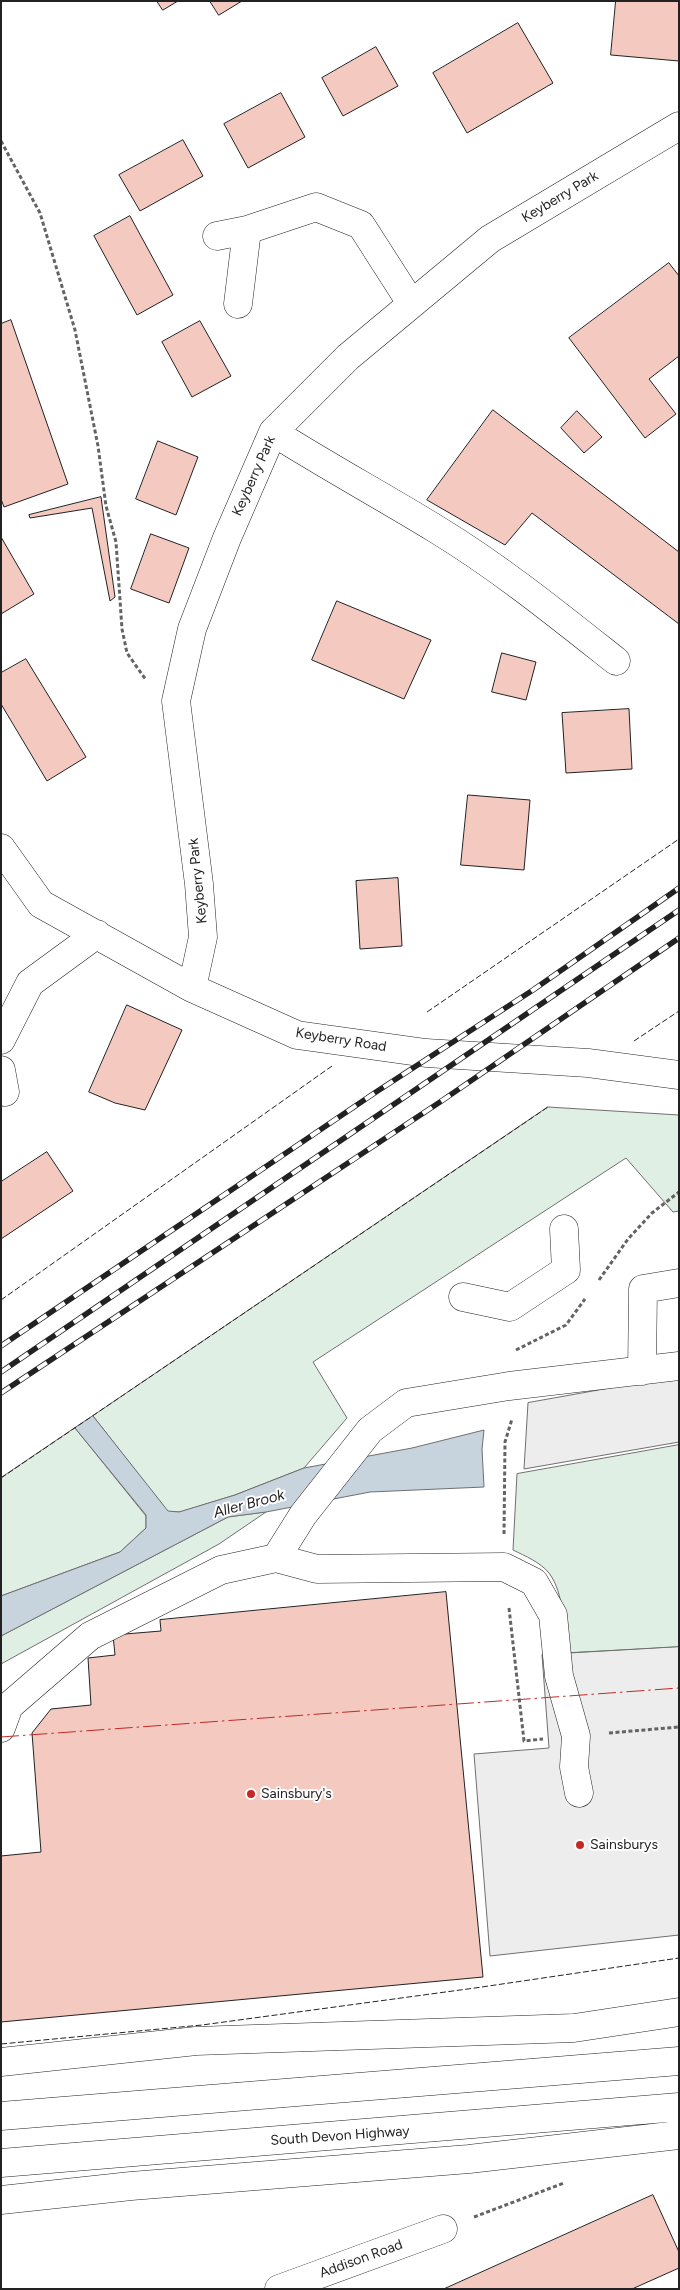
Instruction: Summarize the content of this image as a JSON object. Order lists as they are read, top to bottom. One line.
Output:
{"streets":{"main road":["Keyberry Park","Keyberry Road","South Devon Highway","Addison Road"]},"crossings":[["Keyberry Park","Keyberry Road"]],"water":["Aller Brook"],"places":["Sainsbury's","Sainsburys"]}
